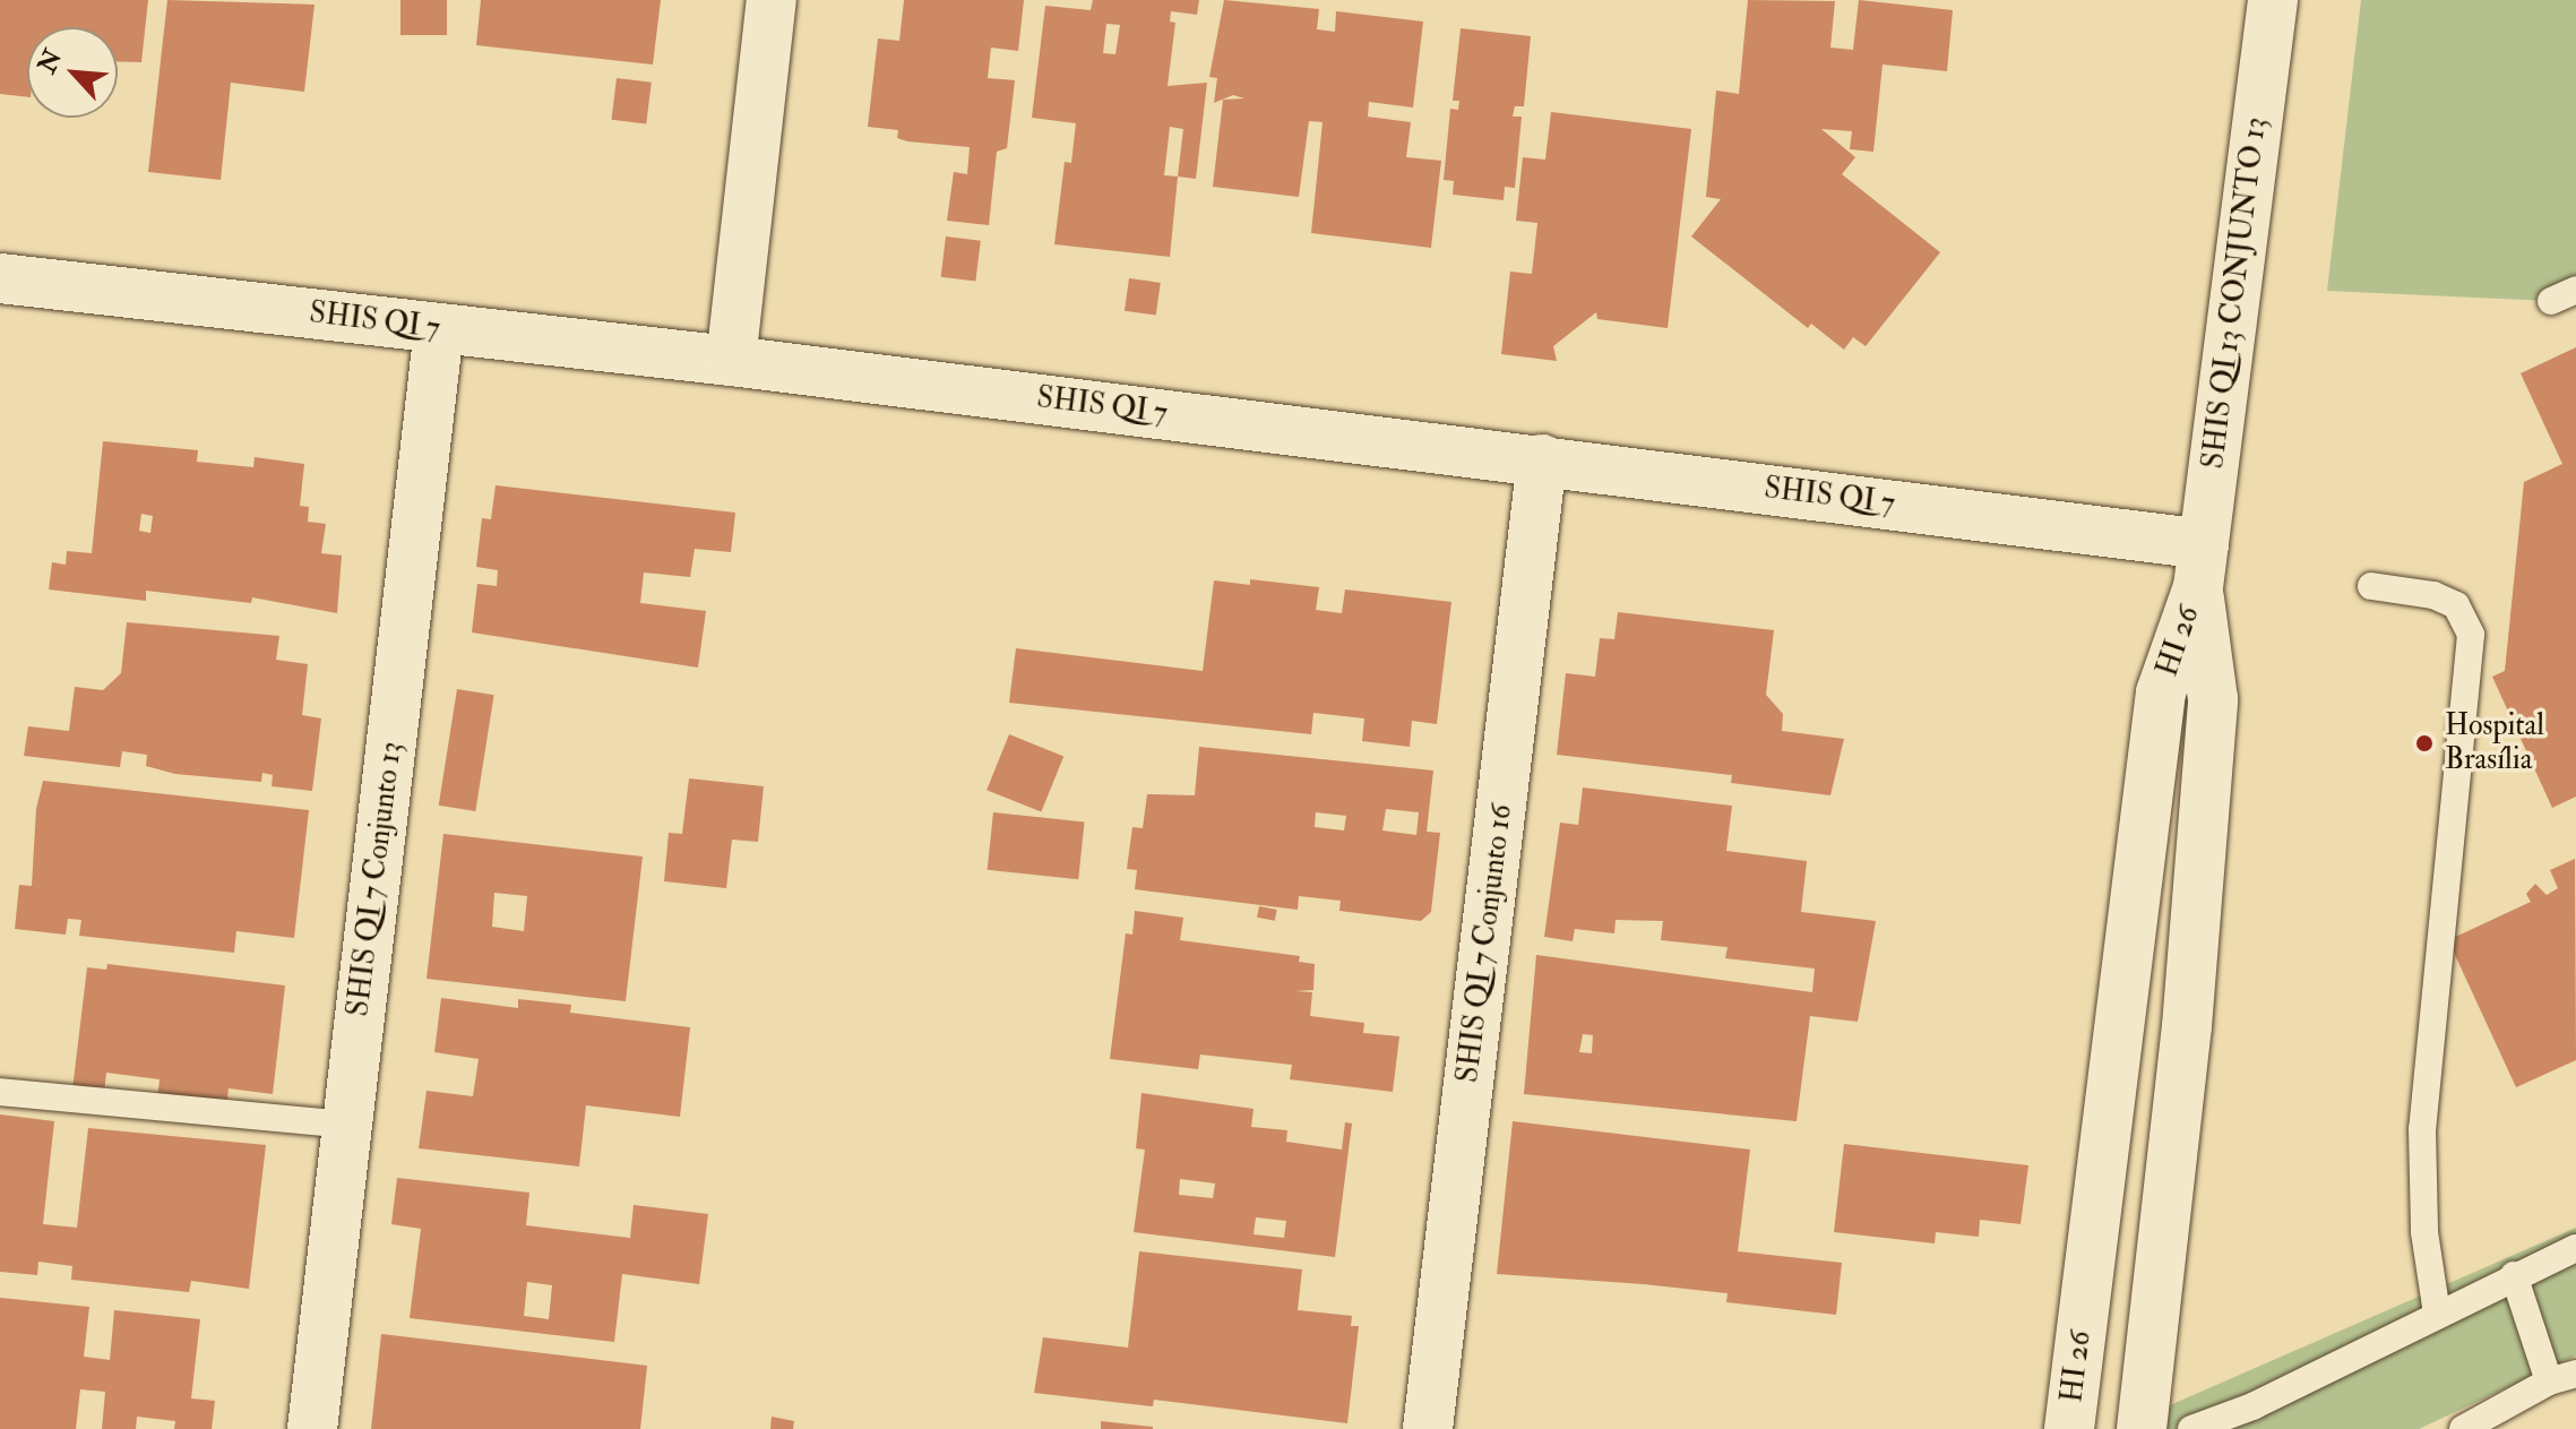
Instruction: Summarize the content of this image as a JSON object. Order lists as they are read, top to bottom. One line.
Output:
{"streets":{"street":["SHIS QI 13 CONJUNTO 13","SHIS QI 7","HI 26","SHIS QI 7 Conjunto 13","SHIS QI 7 Conjunto 16"]},"crossings":[["SHIS QI 13 CONJUNTO 13","SHIS QI 7"],["SHIS QI 13 CONJUNTO 13","HI 26"],["SHIS QI 7","HI 26"],["SHIS QI 7","SHIS QI 7 Conjunto 13"],["SHIS QI 7","SHIS QI 7 Conjunto 16"]],"places":["Hospital Brasília"],"north":"top left"}
